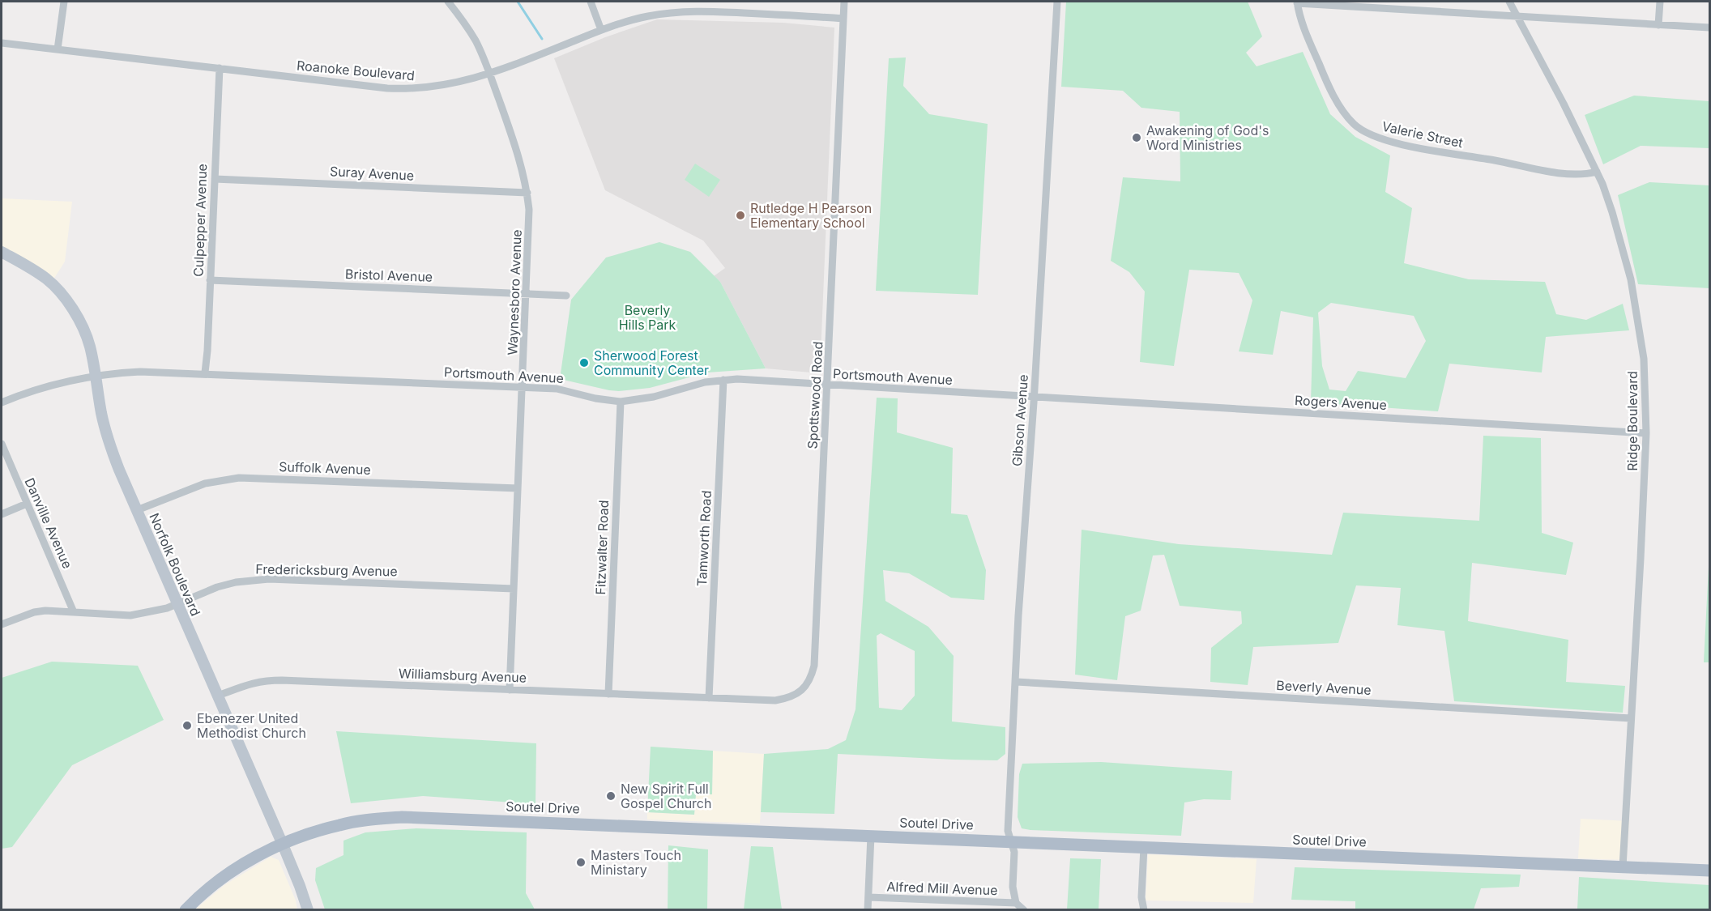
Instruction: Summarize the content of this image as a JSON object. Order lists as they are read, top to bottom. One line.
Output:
{"streets":{"main road":["Soutel Drive"],"street":["Roanoke Boulevard","Valerie Street","Suray Avenue","Culpepper Avenue","Bristol Avenue","Waynesboro Avenue","Portsmouth Avenue","Spottswood Road","Rogers Avenue","Gibson Avenue","Ridge Boulevard","Suffolk Avenue","Danville Avenue","Tamworth Road","Fitzwalter Road","Norfolk Boulevard","Fredericksburg Avenue","Williamsburg Avenue","Beverly Avenue","Alfred Mill Avenue"]},"crossings":[["Roanoke Boulevard","Culpepper Avenue"],["Roanoke Boulevard","Waynesboro Avenue"],["Roanoke Boulevard","Spottswood Road"],["Valerie Street","Ridge Boulevard"],["Suray Avenue","Culpepper Avenue"],["Suray Avenue","Waynesboro Avenue"],["Culpepper Avenue","Bristol Avenue"],["Culpepper Avenue","Portsmouth Avenue"],["Bristol Avenue","Waynesboro Avenue"],["Waynesboro Avenue","Portsmouth Avenue"],["Waynesboro Avenue","Suffolk Avenue"],["Waynesboro Avenue","Fredericksburg Avenue"],["Waynesboro Avenue","Williamsburg Avenue"],["Portsmouth Avenue","Spottswood Road"],["Portsmouth Avenue","Rogers Avenue"],["Portsmouth Avenue","Gibson Avenue"],["Portsmouth Avenue","Tamworth Road"],["Portsmouth Avenue","Fitzwalter Road"],["Portsmouth Avenue","Norfolk Boulevard"],["Spottswood Road","Tamworth Road"],["Spottswood Road","Williamsburg Avenue"],["Rogers Avenue","Gibson Avenue"],["Rogers Avenue","Ridge Boulevard"],["Gibson Avenue","Beverly Avenue"],["Gibson Avenue","Soutel Drive"],["Gibson Avenue","Alfred Mill Avenue"],["Ridge Boulevard","Beverly Avenue"],["Ridge Boulevard","Soutel Drive"],["Suffolk Avenue","Norfolk Boulevard"],["Danville Avenue","Fredericksburg Avenue"],["Tamworth Road","Williamsburg Avenue"],["Fitzwalter Road","Williamsburg Avenue"],["Norfolk Boulevard","Fredericksburg Avenue"],["Norfolk Boulevard","Williamsburg Avenue"],["Norfolk Boulevard","Soutel Drive"]],"parks":["Beverly Hills Park"],"places":["Awakening of God's Word Ministries","Rutledge H Pearson Elementary School","Sherwood Forest Community Center","Ebenezer United Methodist Church","New Spirit Full Gospel Church","Masters Touch Ministary"]}
